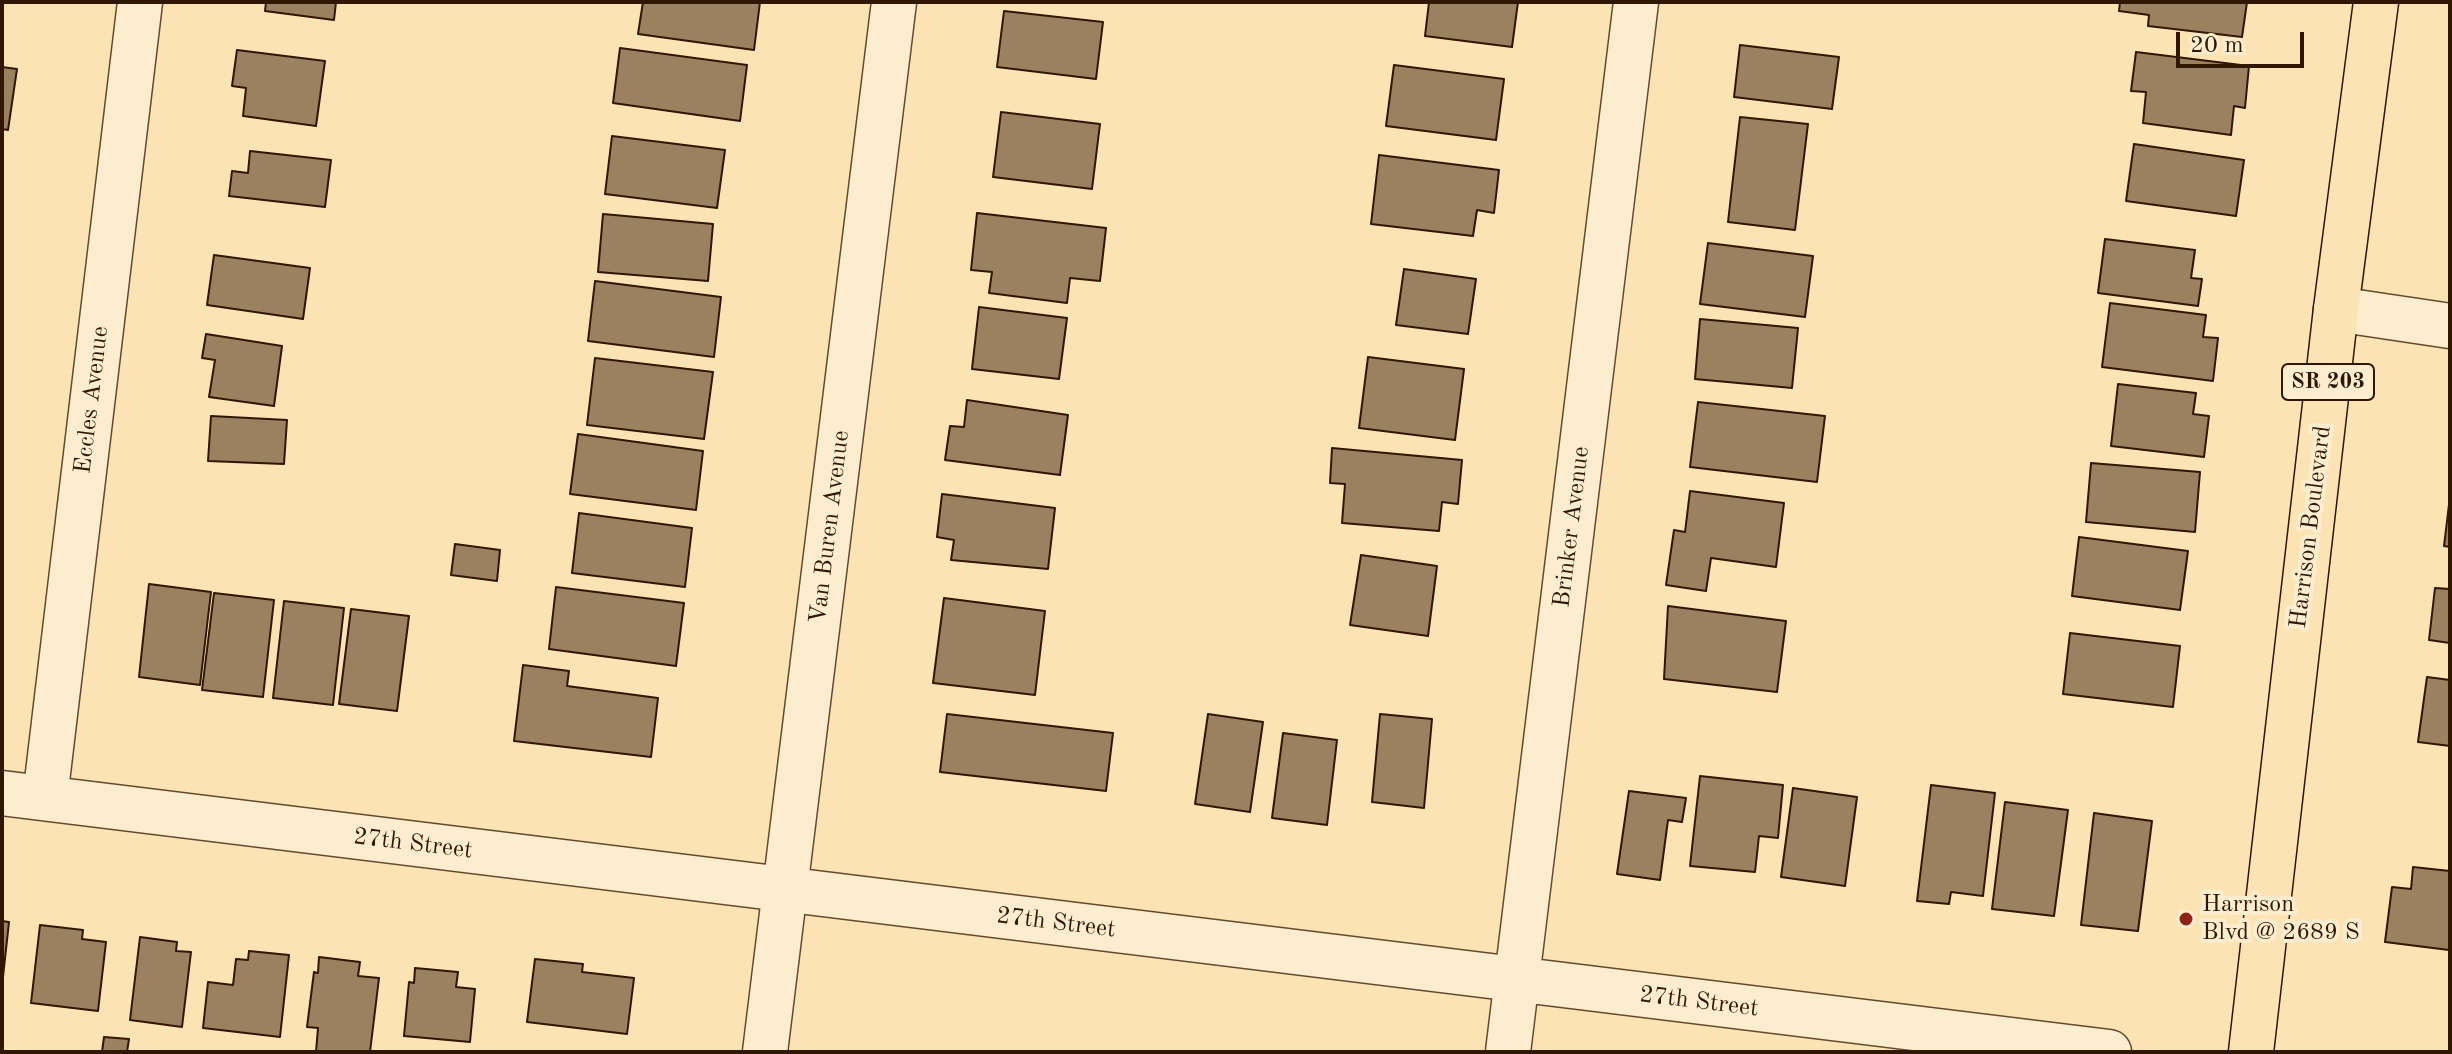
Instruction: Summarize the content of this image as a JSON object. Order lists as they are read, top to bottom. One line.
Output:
{"streets":{"main road":["SR 203","Harrison Boulevard"],"street":["Eccles Avenue","Van Buren Avenue","Brinker Avenue","27th Street"]},"crossings":[["Eccles Avenue","27th Street"],["Van Buren Avenue","27th Street"],["Brinker Avenue","27th Street"]],"places":["Harrison Blvd @ 2689 S"],"scale_bar":"20 m"}
